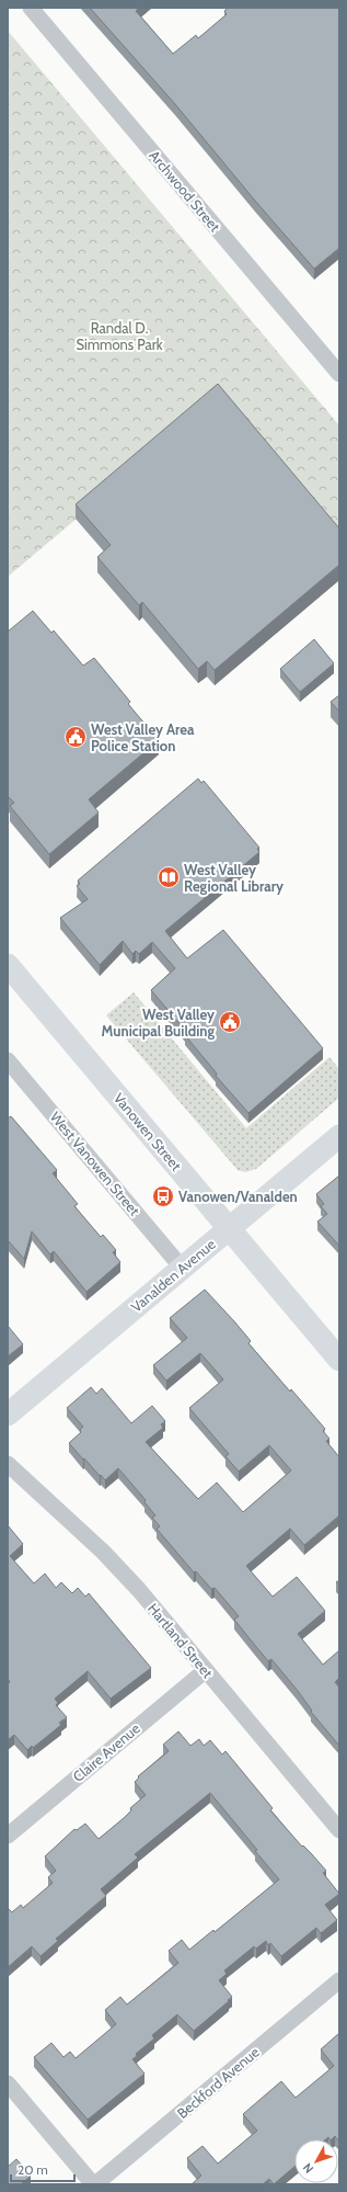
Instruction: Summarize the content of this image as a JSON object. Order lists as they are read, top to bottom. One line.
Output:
{"streets":{"main road":["Vanowen Street","Vanalden Avenue"],"street":["Archwood Street","West Vanowen Street","Hartland Street","Claire Avenue","Beckford Avenue"]},"crossings":[["Vanowen Street","Vanalden Avenue"],["West Vanowen Street","Vanalden Avenue"],["Hartland Street","Claire Avenue"]],"parks":["Randal D. Simmons Park"],"places":{"public building":["West Valley Area Police Station","West Valley Municipal Building"],"library":["West Valley Regional Library"],"bus stop":["Vanowen/Vanalden"]},"scale_bar":"20 m","north":"bottom left"}
